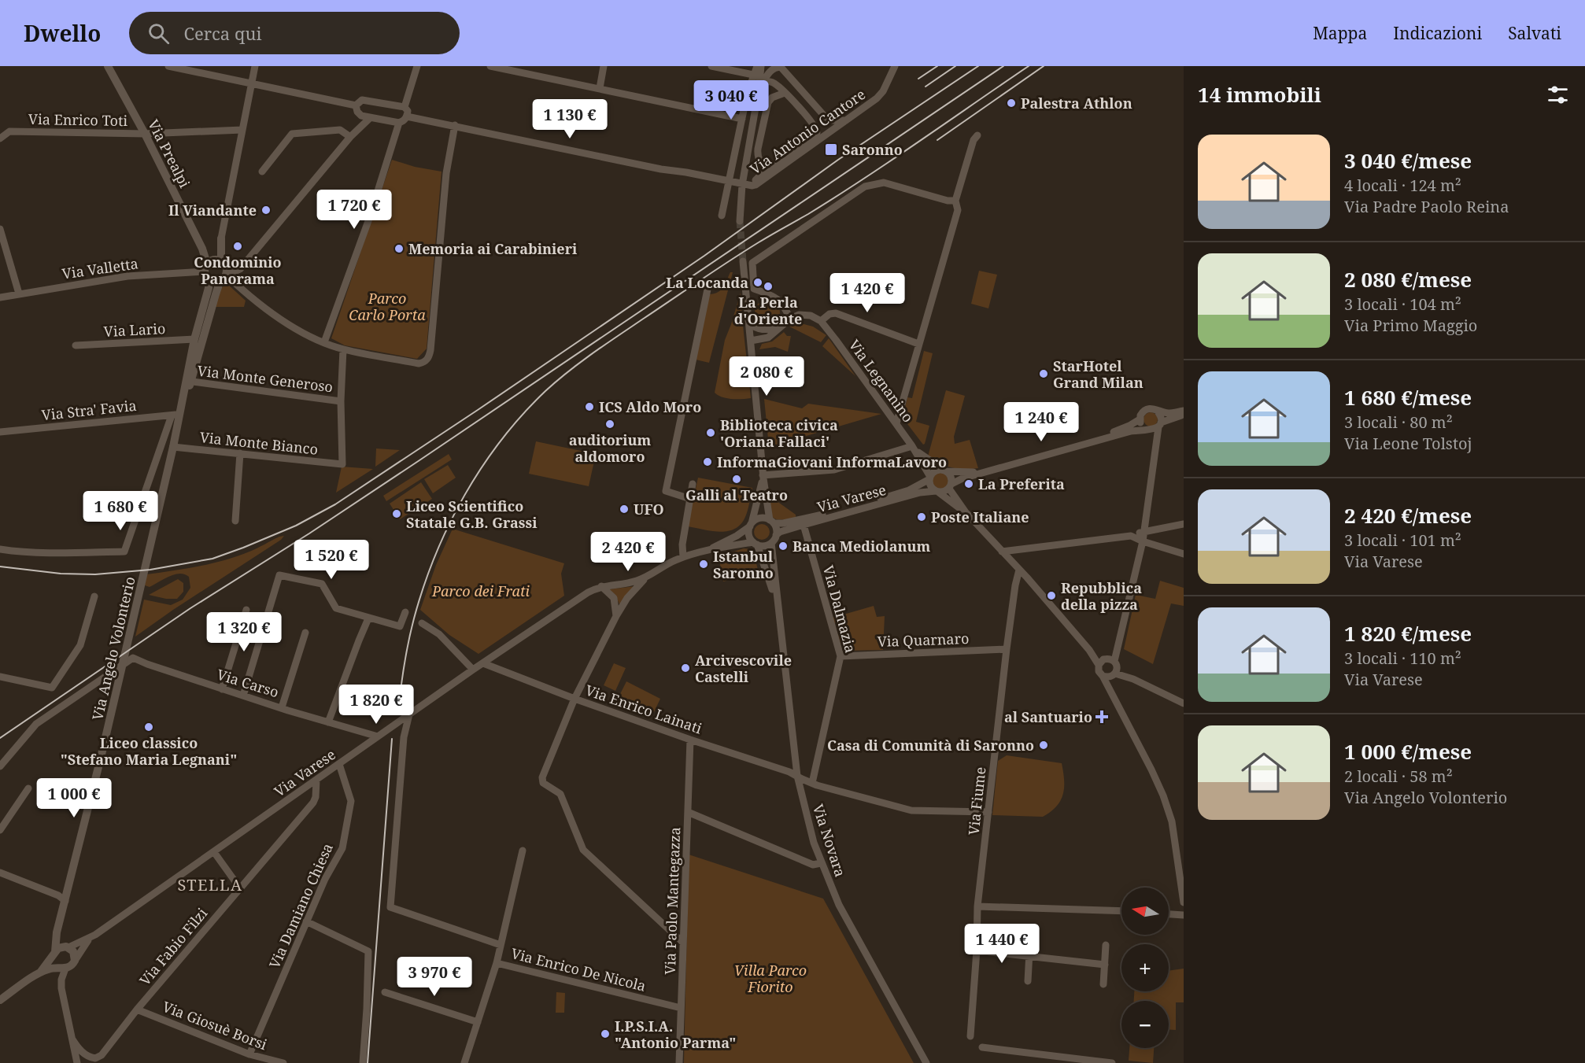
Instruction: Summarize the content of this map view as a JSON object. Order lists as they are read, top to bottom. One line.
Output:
{"streets":{"street":["Via Enrico Toti","Via Antonio Cantore","Via Prealpi","Via Valletta","Via Lario","Via Monte Generoso","Via Legnanino","Via Stra' Favia","Via Monte Bianco","Via Varese","Via Dalmazia","Via Quarnaro","Via Angelo Volonterio","Via Carso","Via Enrico Lainati","Via Fiume","Via Novara","Via Paolo Mantegazza","Via Damiano Chiesa","Via Fabio Filzi","Via Enrico De Nicola","Via Giosuè Borsi"]},"crossings":[["Via Enrico Toti","Via Prealpi"],["Via Enrico Toti","Via Angelo Volonterio"],["Via Prealpi","Via Valletta"],["Via Prealpi","Via Angelo Volonterio"],["Via Valletta","Via Angelo Volonterio"],["Via Lario","Via Angelo Volonterio"],["Via Monte Generoso","Via Monte Bianco"],["Via Monte Generoso","Via Angelo Volonterio"],["Via Legnanino","Via Varese"],["Via Stra' Favia","Via Angelo Volonterio"],["Via Monte Bianco","Via Angelo Volonterio"],["Via Varese","Via Dalmazia"],["Via Varese","Via Angelo Volonterio"],["Via Varese","Via Carso"],["Via Varese","Via Enrico Lainati"],["Via Varese","Via Novara"],["Via Varese","Via Damiano Chiesa"],["Via Varese","Via Fabio Filzi"],["Via Dalmazia","Via Quarnaro"],["Via Dalmazia","Via Enrico Lainati"],["Via Quarnaro","Via Fiume"],["Via Enrico Lainati","Via Fiume"],["Via Enrico Lainati","Via Novara"],["Via Enrico Lainati","Via Paolo Mantegazza"],["Via Paolo Mantegazza","Via Enrico De Nicola"],["Via Damiano Chiesa","Via Giosuè Borsi"],["Via Fabio Filzi","Via Giosuè Borsi"]],"districts":["STELLA"],"parks":["Parco Carlo Porta","Parco dei Frati","Villa Parco Fiorito"],"places":{"other":["Palestra Athlon","Il Viandante","Condominio Panorama","Memoria ai Carabinieri","La Locanda","La Perla d'Oriente","StarHotel Grand Milan","ICS Aldo Moro","auditorium aldomoro","Biblioteca civica 'Oriana Fallaci'","InformaGiovani InformaLavoro","Galli al Teatro","La Preferita","UFO","Liceo Scientifico Statale G.B. Grassi","Poste Italiane","Banca Mediolanum","Istanbul Saronno","Repubblica della pizza","Arcivescovile Castelli","Liceo classico \"Stefano Maria Legnani\"","Casa di Comunità di Saronno","I.P.S.I.A. \"Antonio Parma\""],"transit":["Saronno"],"health":["al Santuario"]},"north":"left","page":{"header":"Dwello","search":"Cerca qui","nav":["Mappa","Indicazioni","Salvati"],"heading":"14 immobili","price":["3 040 €","1 130 €","1 720 €","1 420 €","2 080 €","1 240 €","1 680 €","2 420 €","1 520 €","1 320 €","1 820 €","1 000 €","1 440 €","3 970 €"],"list":[{"name":"3 040 €/mese","note":"4 locali · 124 m² · Via Padre Paolo Reina"},{"name":"2 080 €/mese","note":"3 locali · 104 m² · Via Primo Maggio"},{"name":"1 680 €/mese","note":"3 locali · 80 m² · Via Leone Tolstoj"},{"name":"2 420 €/mese","note":"3 locali · 101 m² · Via Varese"},{"name":"1 820 €/mese","note":"3 locali · 110 m² · Via Varese"},{"name":"1 000 €/mese","note":"2 locali · 58 m² · Via Angelo Volonterio"}],"map_buttons":["+","−"]}}
